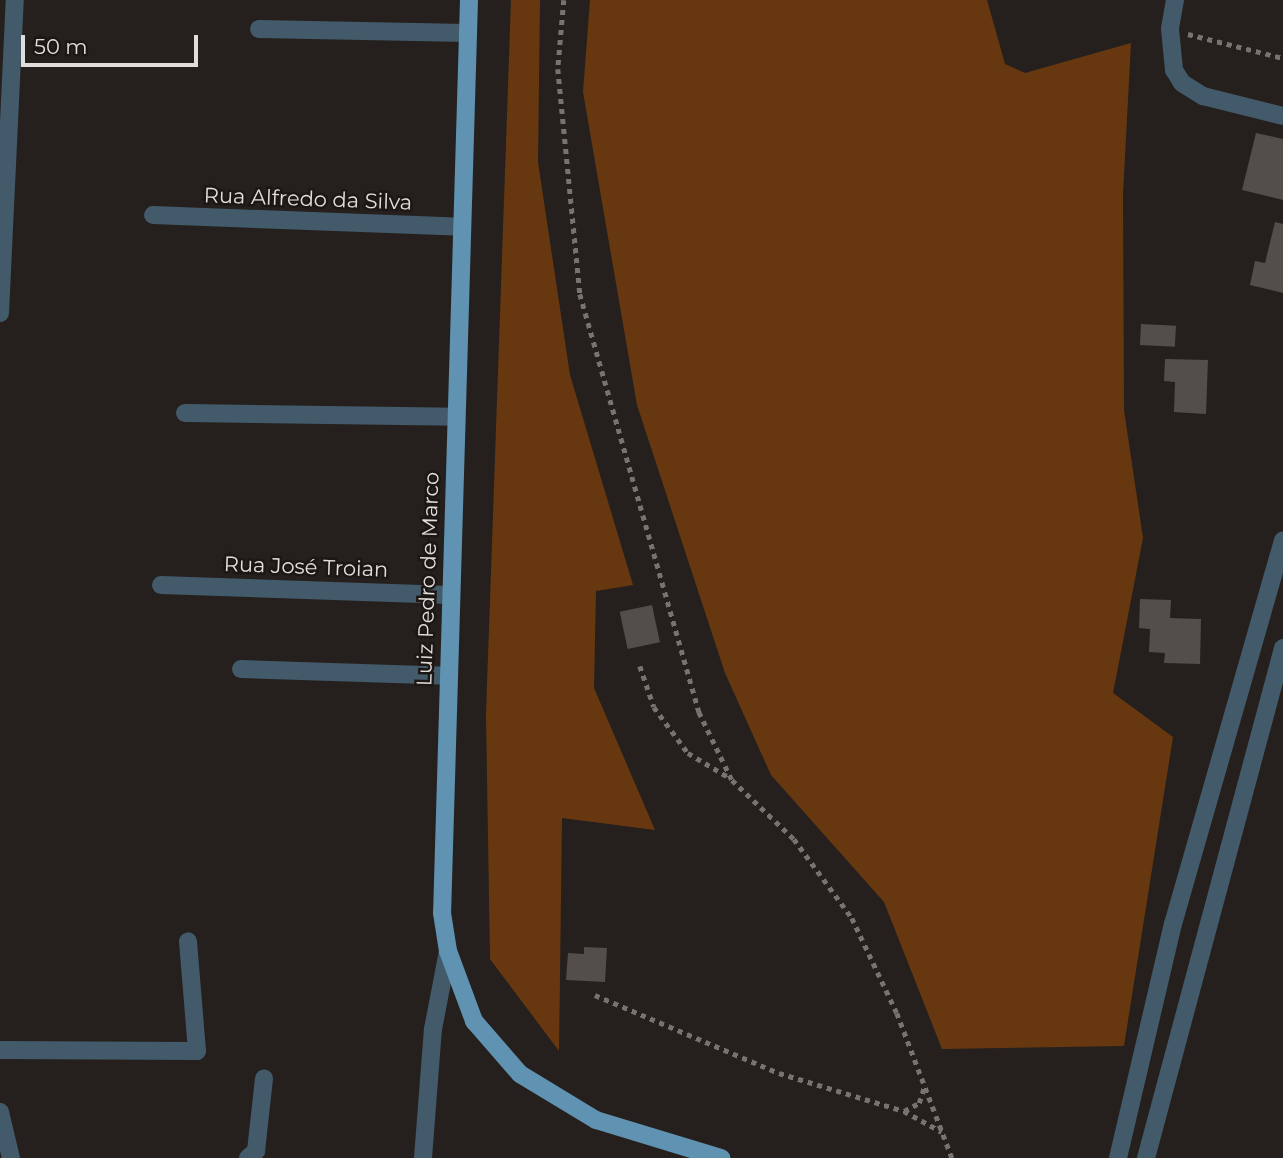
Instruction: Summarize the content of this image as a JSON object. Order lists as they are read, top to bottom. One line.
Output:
{"streets":{"main road":["Luiz Pedro de Marco"],"street":["Rua Alfredo da Silva","Rua José Troian"]},"crossings":[["Rua Alfredo da Silva","Luiz Pedro de Marco"],["Rua José Troian","Luiz Pedro de Marco"]],"scale_bar":"50 m"}
